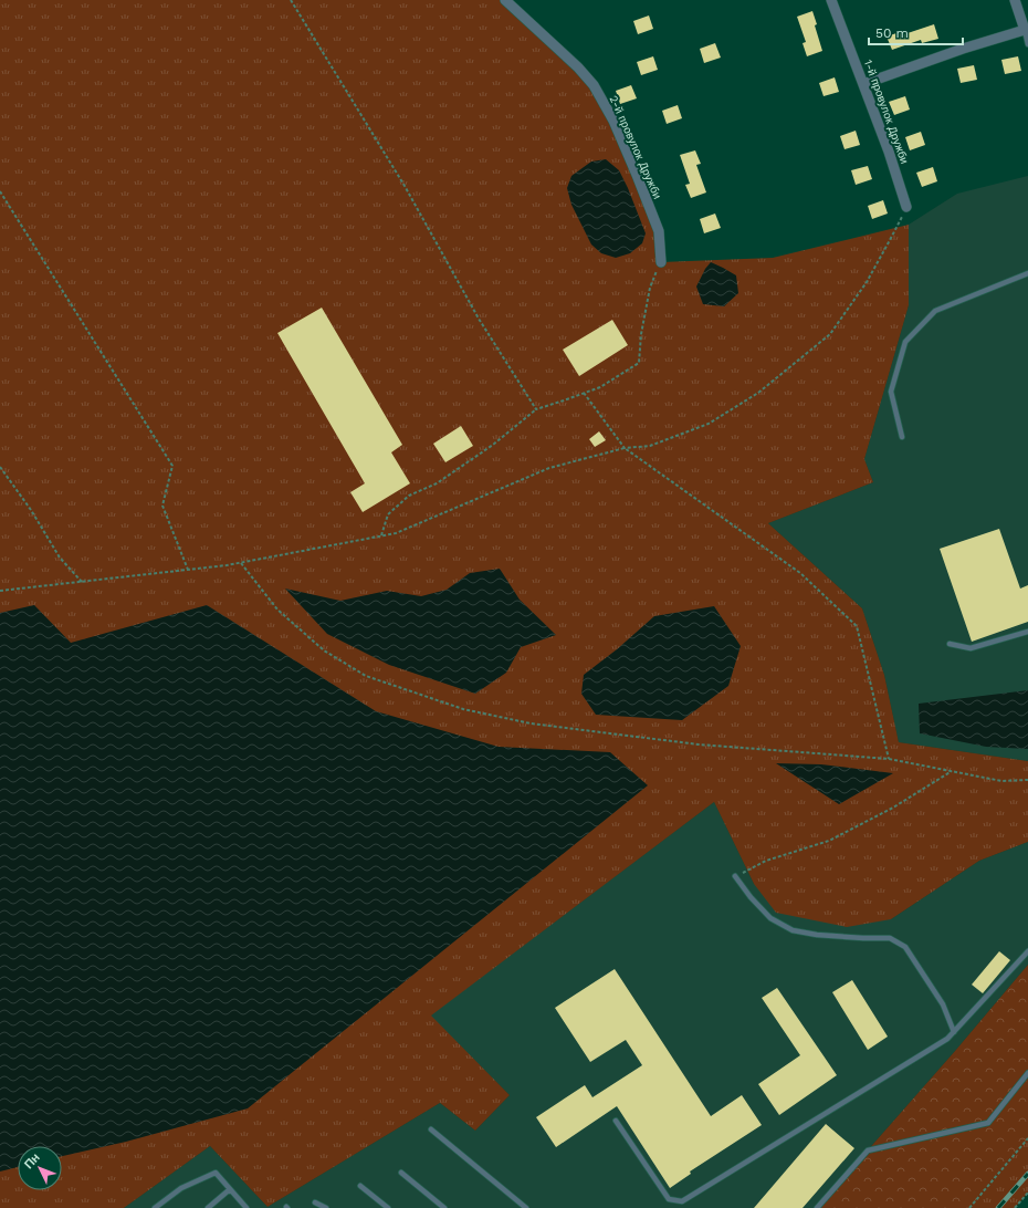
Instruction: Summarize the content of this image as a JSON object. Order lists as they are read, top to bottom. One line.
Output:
{"streets":{"street":["1-й провулок Дружби","2-й провулок Дружби"]},"scale_bar":"50 m","north":"top left"}
